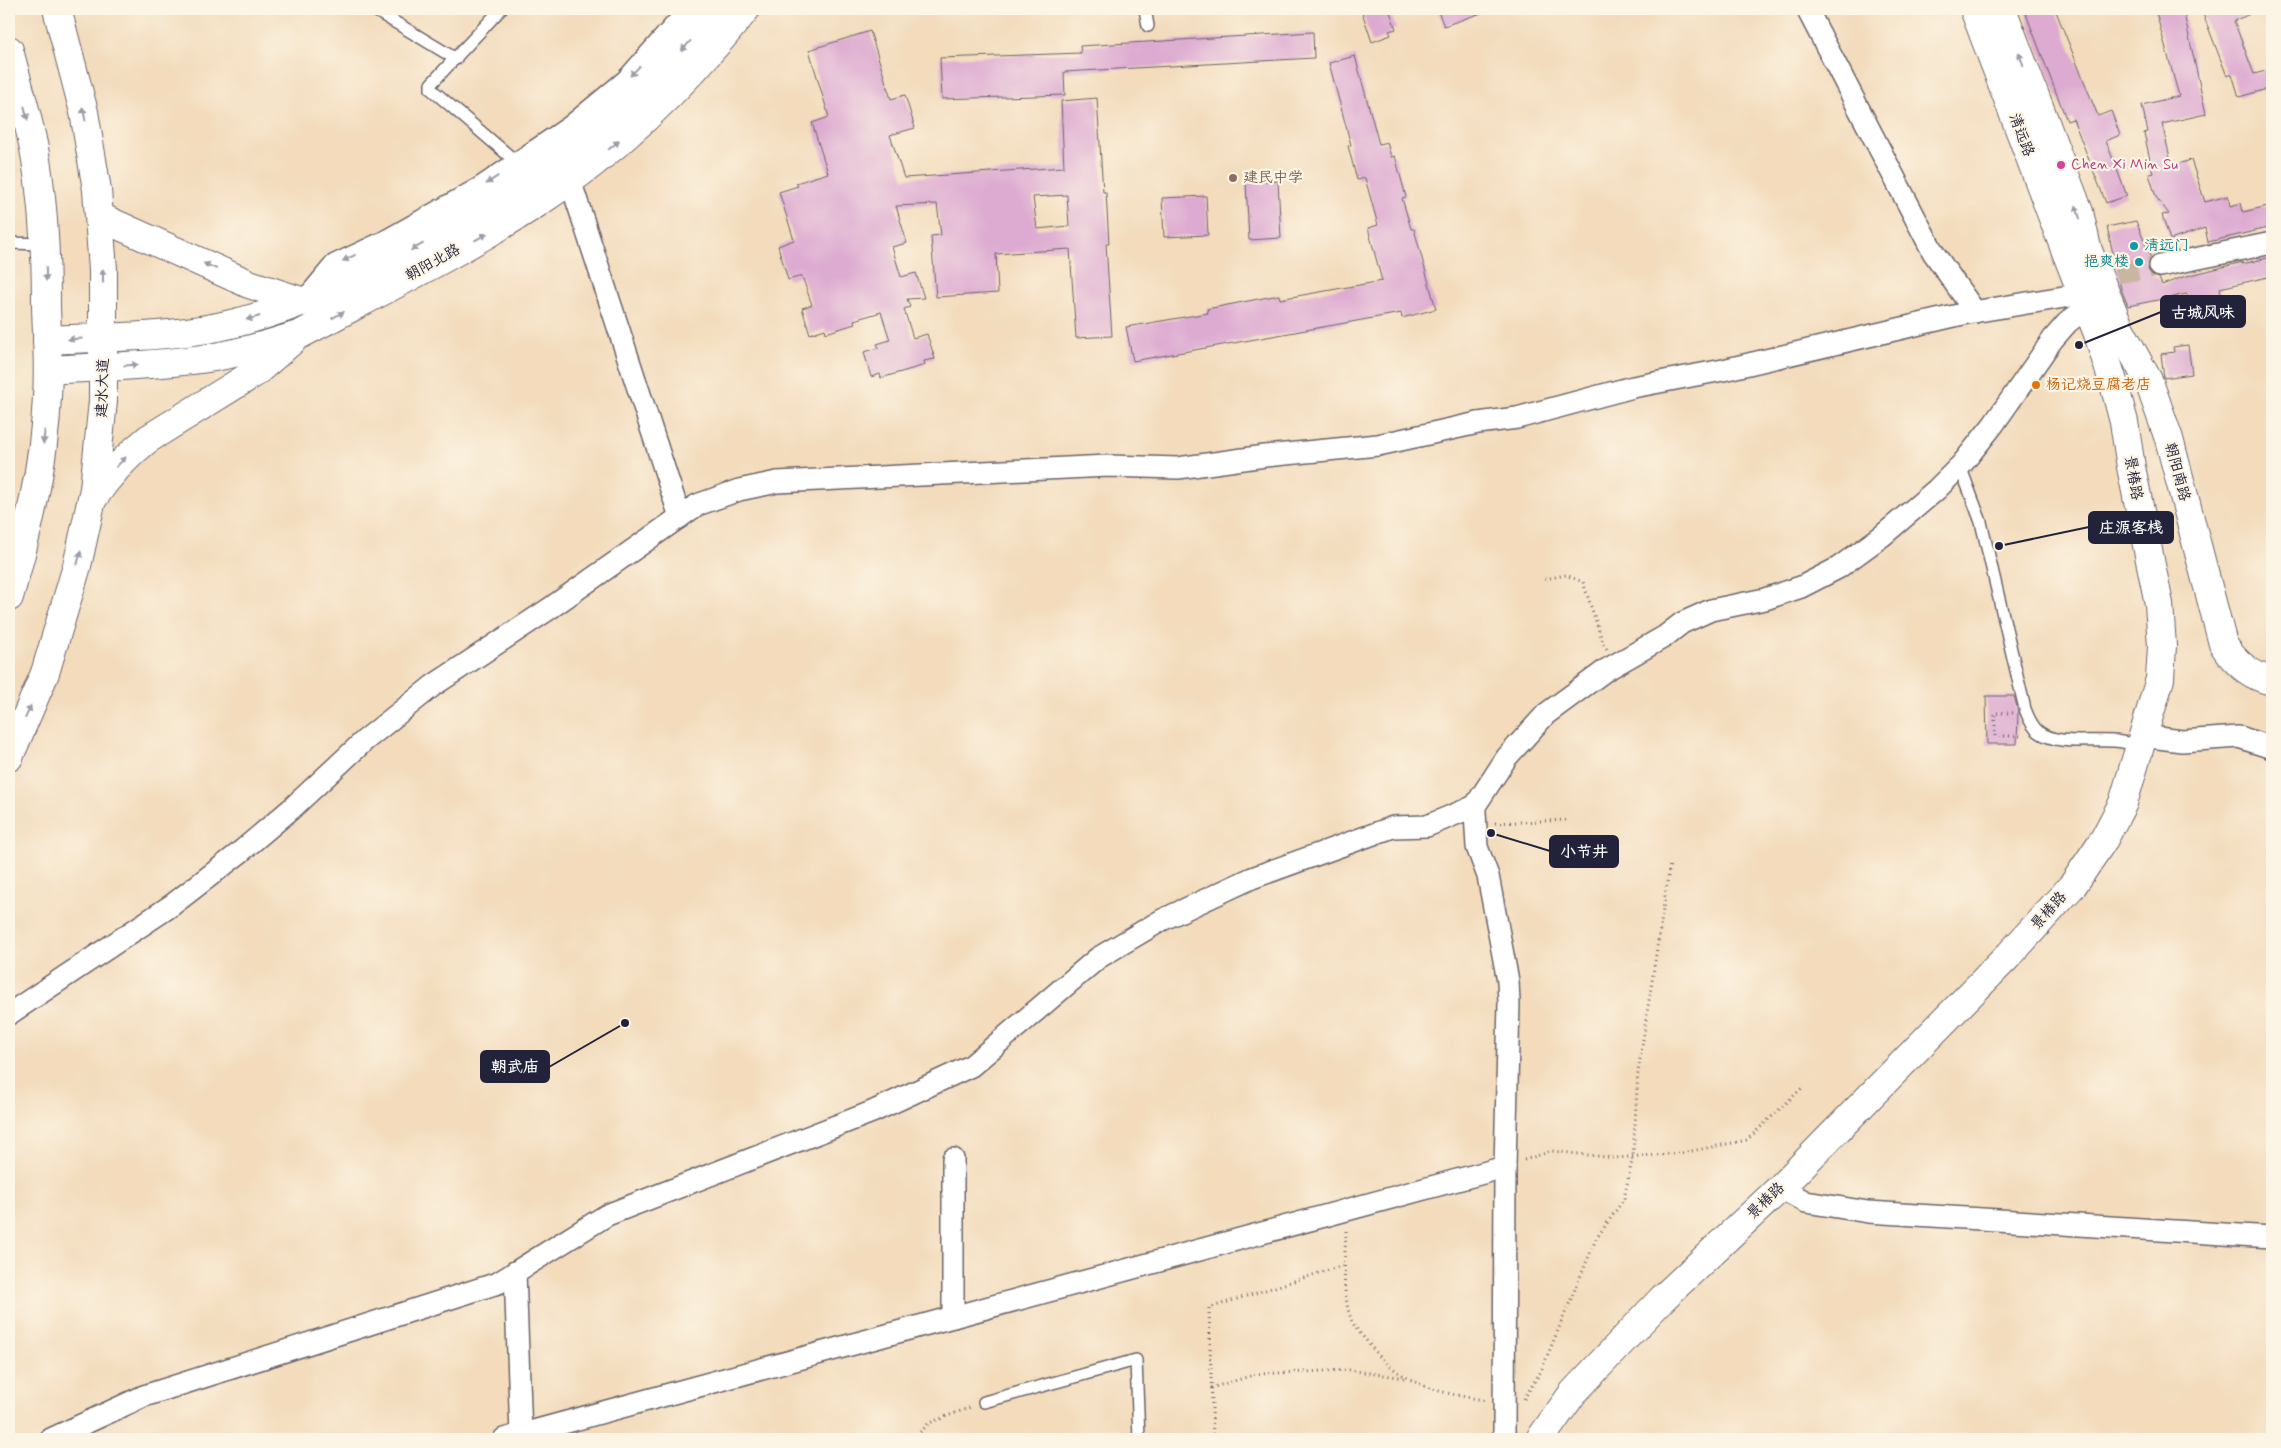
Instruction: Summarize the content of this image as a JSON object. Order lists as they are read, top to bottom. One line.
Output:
{"streets":{"main road":["清远路","朝阳北路","建水大道","朝阳南路","景椿路"]},"crossings":[["清远路","朝阳南路"],["清远路","景椿路"],["朝阳北路","建水大道"],["朝阳南路","景椿路"]],"places":["Chen Xi Min Su","建民中学","清远门","挹爽楼","古城风味","杨记烧豆腐老店","庄源客栈","小节井","朝武庙"]}
